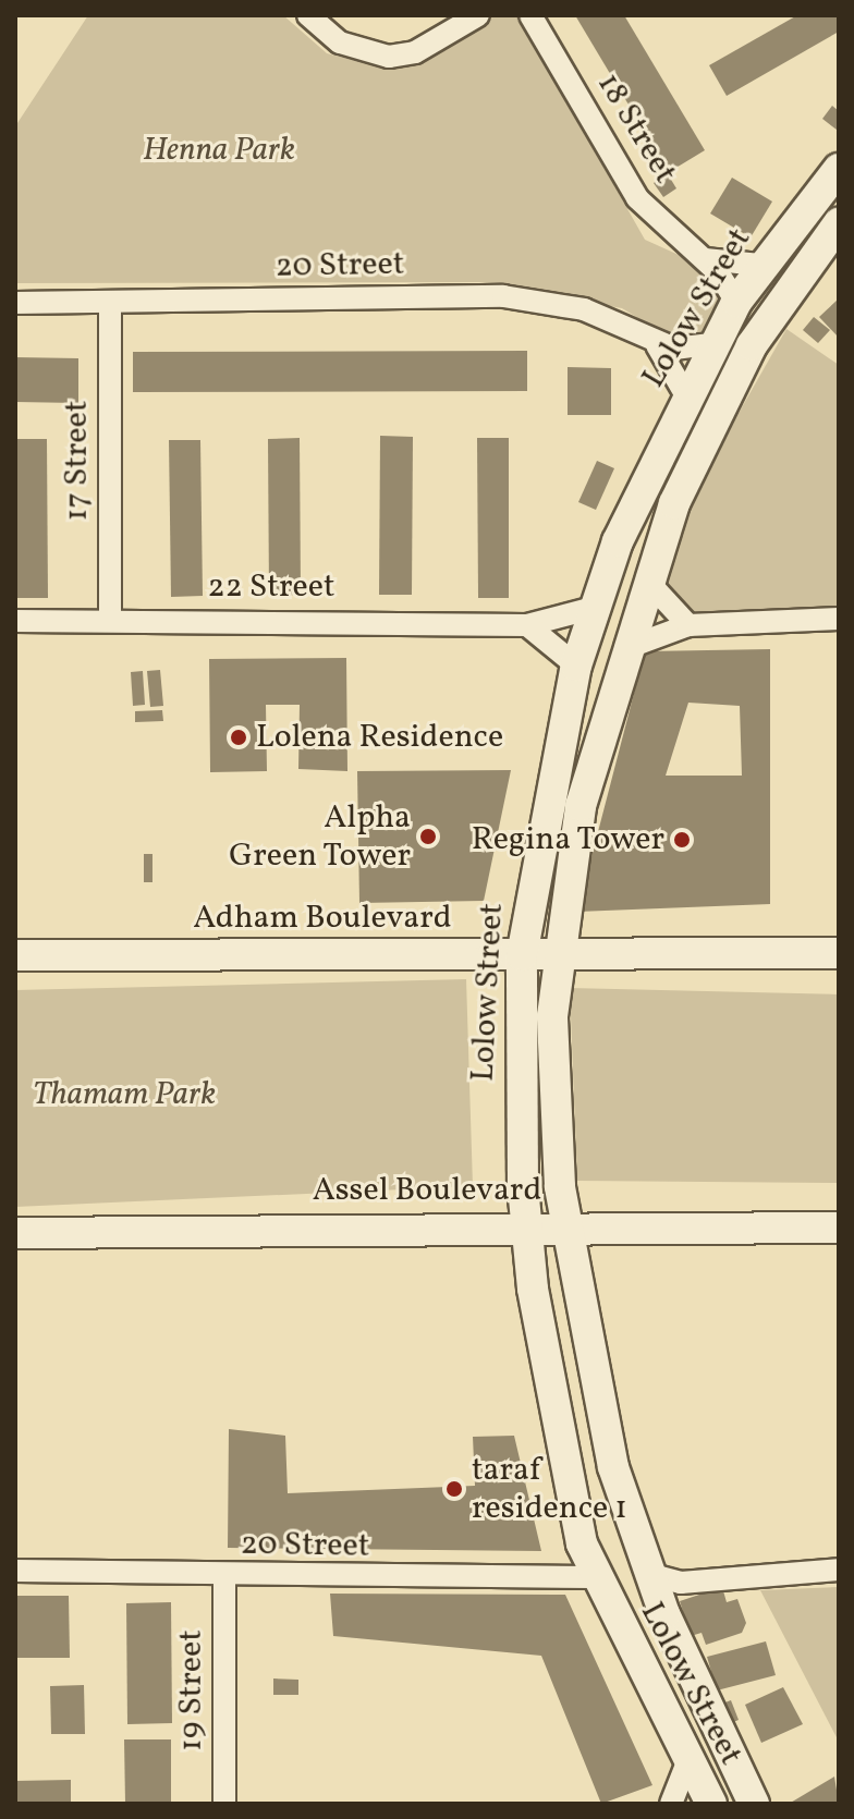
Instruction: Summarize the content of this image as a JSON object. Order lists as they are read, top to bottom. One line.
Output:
{"streets":{"street":["18 Street","20 Street","Lolow Street","17 Street","22 Street","Adham Boulevard","Assel Boulevard","19 Street"]},"crossings":[["18 Street","Lolow Street"],["20 Street","Lolow Street"],["20 Street","17 Street"],["20 Street","19 Street"],["Lolow Street","22 Street"],["Lolow Street","Adham Boulevard"],["Lolow Street","Assel Boulevard"],["17 Street","22 Street"]],"parks":["Henna Park","Thamam Park"],"places":["Lolena Residence","Alpha Green Tower","Regina Tower","taraf residence 1"]}
